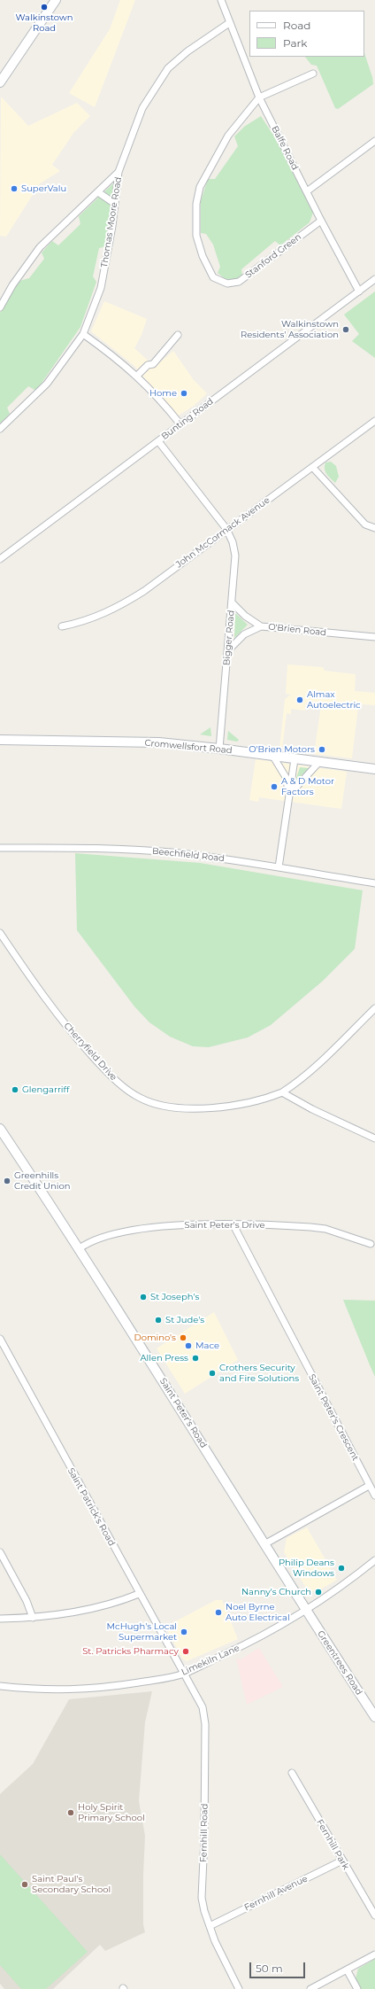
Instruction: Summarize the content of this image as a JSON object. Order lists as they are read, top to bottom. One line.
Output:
{"streets":{"main road":["Cromwellsfort Road","Saint Peter's Road","Greentrees Road"],"street":["Balfe Road","Thomas Moore Road","Stanford Green","Bunting Road","John McCormack Avenue","O'Brien Road","Bigger Road","Beechfield Road","Cherryfield Drive","Saint Peter's Drive","Saint Peter's Crescent","Saint Patrick's Road","Limekiln Lane","Fernhill Road","Fernhill Park","Fernhill Avenue"]},"crossings":[["Balfe Road","Thomas Moore Road"],["Balfe Road","Stanford Green"],["Balfe Road","Bunting Road"],["Bunting Road","Bigger Road"],["John McCormack Avenue","Bigger Road"],["O'Brien Road","Bigger Road"],["Bigger Road","Cromwellsfort Road"],["Saint Peter's Drive","Saint Peter's Road"],["Saint Peter's Drive","Saint Peter's Crescent"],["Saint Peter's Road","Limekiln Lane"],["Saint Peter's Road","Greentrees Road"],["Saint Patrick's Road","Limekiln Lane"],["Saint Patrick's Road","Fernhill Road"],["Limekiln Lane","Greentrees Road"],["Limekiln Lane","Fernhill Road"],["Fernhill Road","Fernhill Avenue"],["Fernhill Park","Fernhill Avenue"]],"places":["Walkinstown Road","SuperValu","Walkinstown Residents' Association","Home","Almax Autoelectric","O'Brien Motors","A & D Motor Factors","Glengarriff","Greenhills Credit Union","St Joseph's","St Jude's","Domino's","Mace","Allen Press","Crothers Security and Fire Solutions","Philip Deans Windows","Nanny's Church","Noel Byrne Auto Electrical","McHugh's Local Supermarket","St. Patricks Pharmacy","Holy Spirit Primary School","Saint Paul's Secondary School"],"legend":["Road","Park"],"scale_bar":"50 m"}
